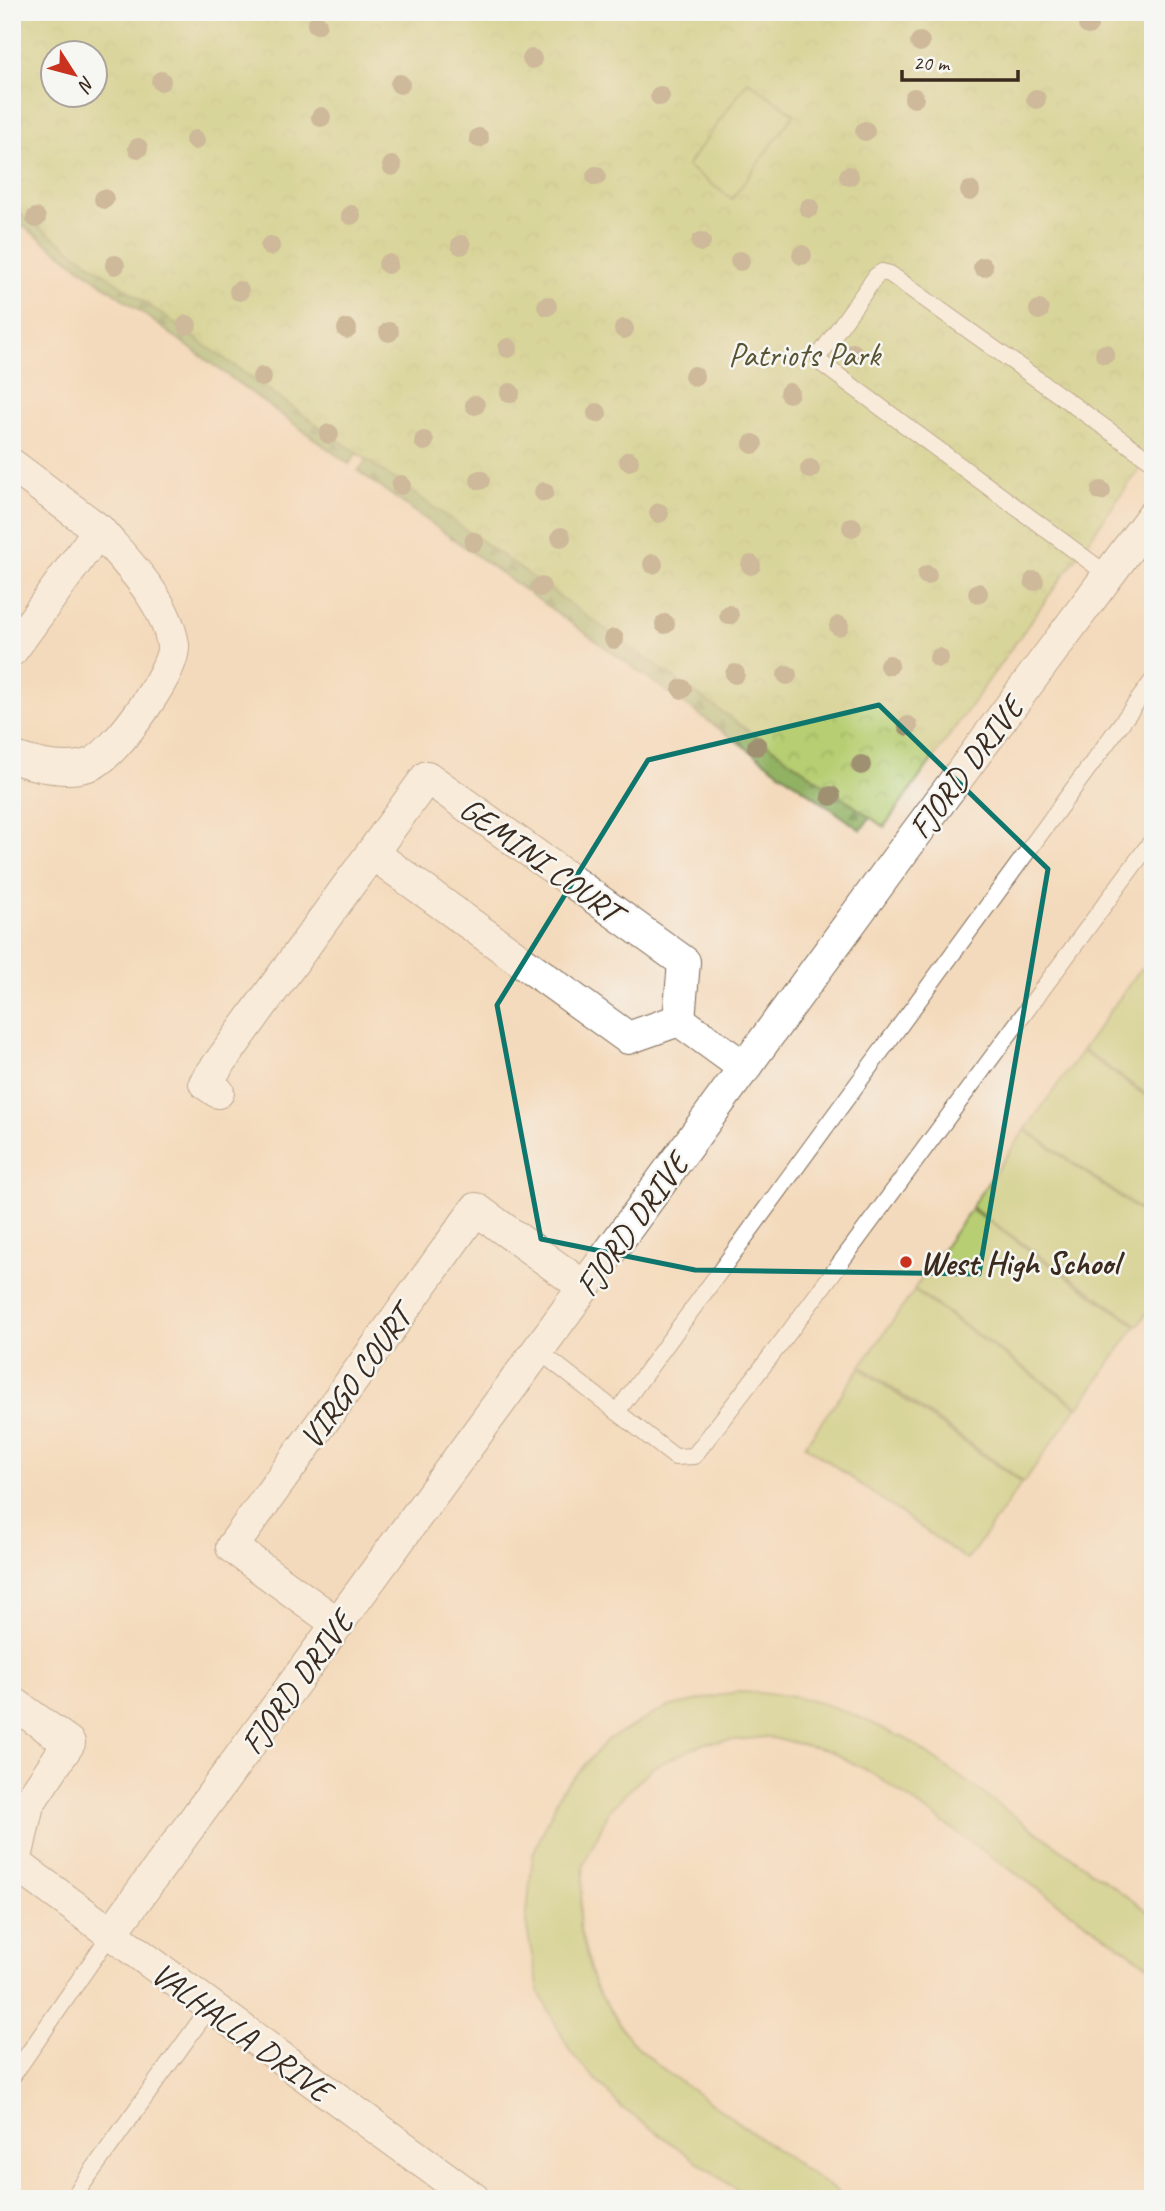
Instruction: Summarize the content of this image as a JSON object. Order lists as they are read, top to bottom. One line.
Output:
{"streets":{"street":["FJORD DRIVE","GEMINI COURT","VIRGO COURT","VALHALLA DRIVE"]},"crossings":[["FJORD DRIVE","VIRGO COURT"],["FJORD DRIVE","VALHALLA DRIVE"]],"parks":["Patriots Park"],"places":["West High School"],"scale_bar":"20 m","north":"bottom right"}
